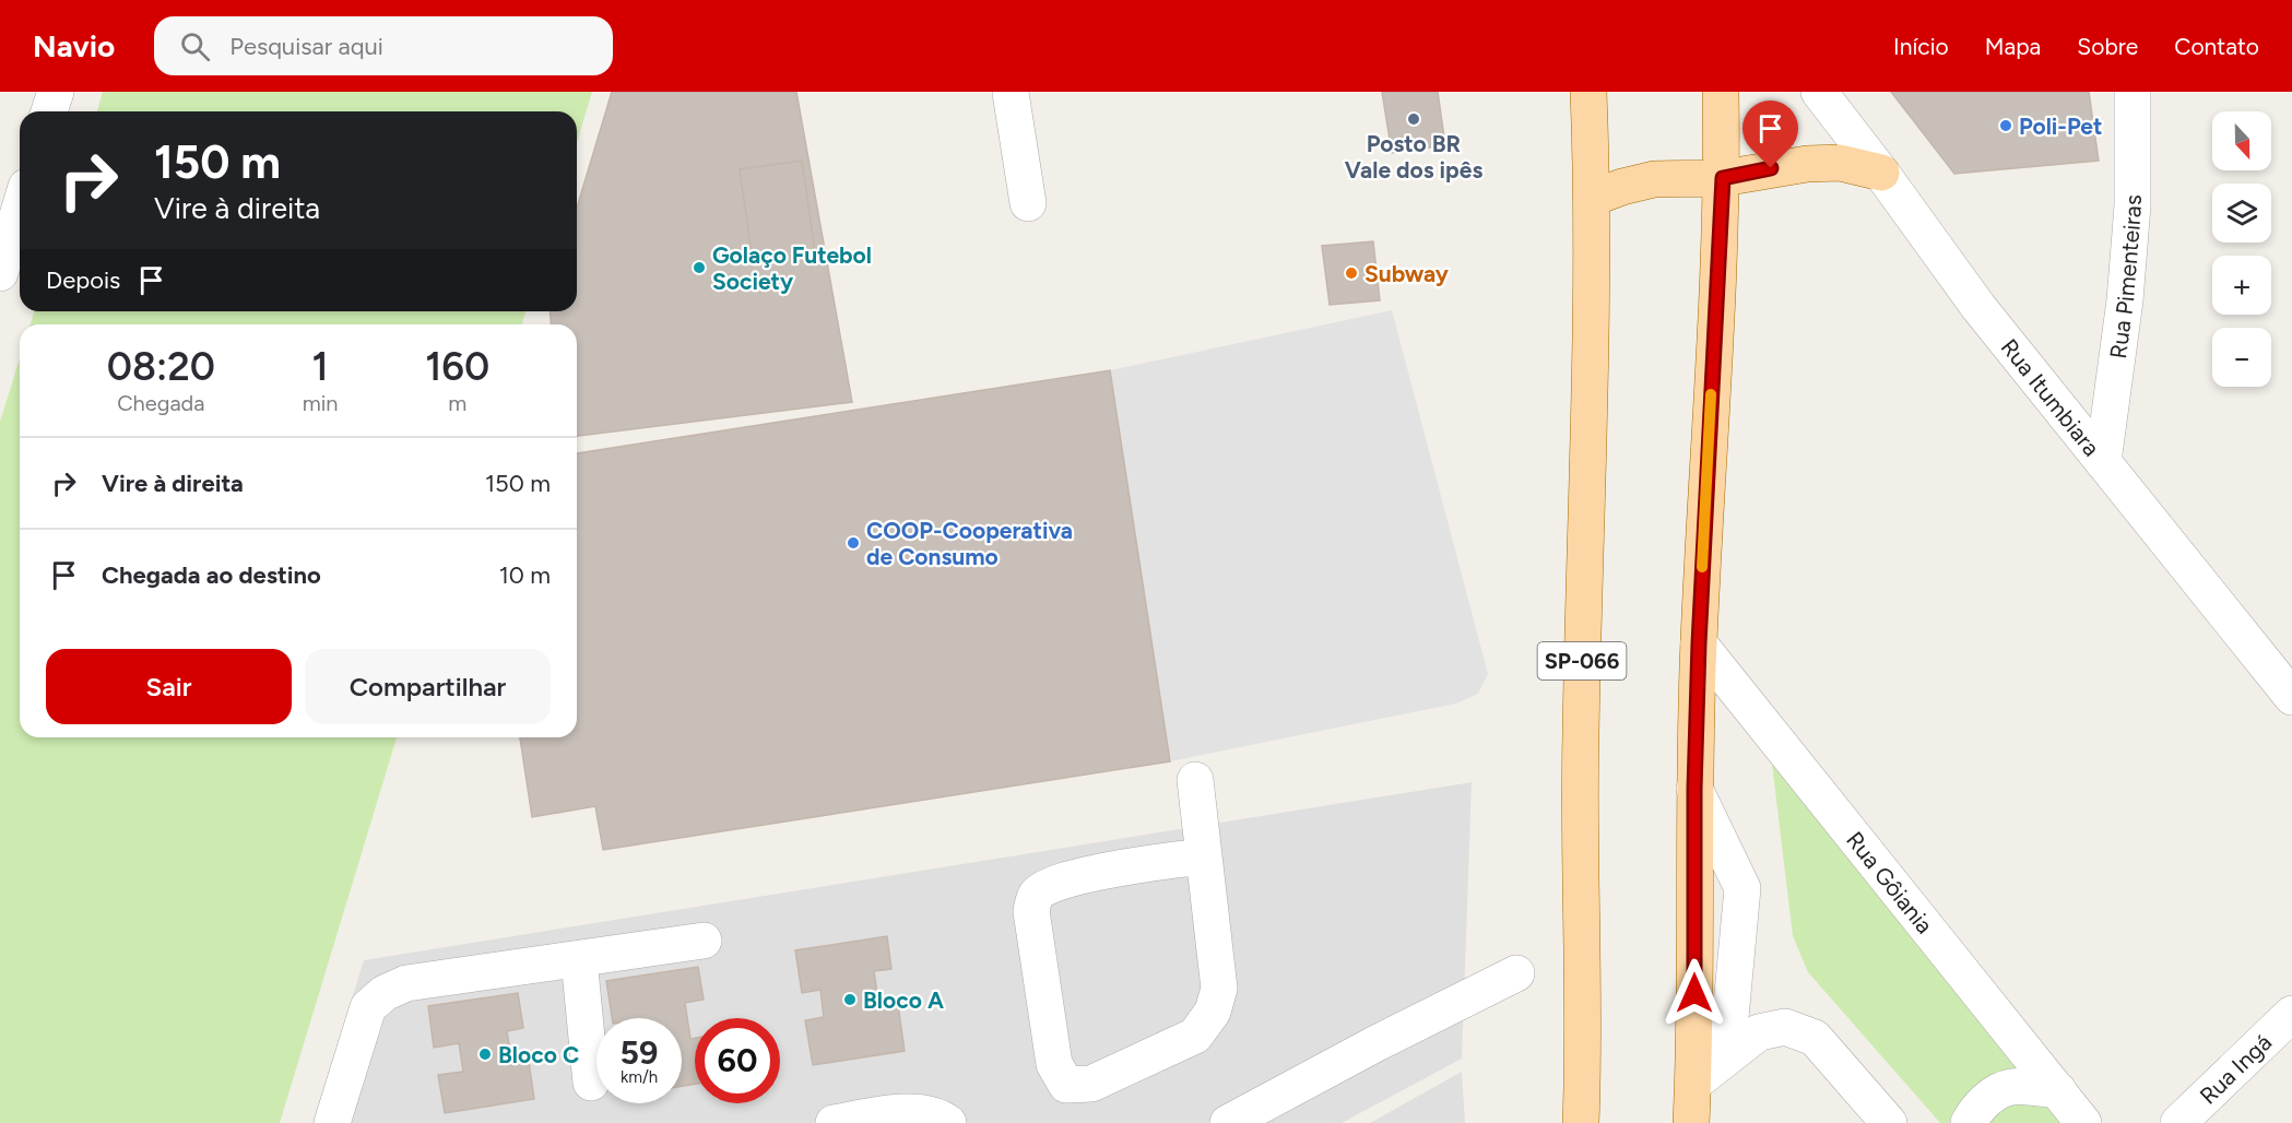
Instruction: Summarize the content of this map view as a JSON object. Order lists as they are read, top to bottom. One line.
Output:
{"streets":{"main road":["SP-066"],"street":["Rua Pimenteiras","Rua Itumbiara","Rua Gôiania","Rua Ingá"]},"crossings":[["Rua Pimenteiras","Rua Itumbiara"]],"places":["Posto BR Vale dos ipês","Poli-Pet","Golaço Futebol Society","Subway","COOP-Cooperativa de Consumo","Bloco A","Bloco C"],"north":"bottom","page":{"header":"Navio","search":"Pesquisar aqui","nav":["Início","Mapa","Sobre","Contato"],"map_buttons":["+","−"],"turn":["150 m","Vire à direita"],"then":"Depois","eta":["08:20","Chegada","1","min","160","m"],"list":[{"name":"Vire à direita","value":"150 m"},{"name":"Chegada ao destino","value":"10 m"}],"buttons":["Sair","Compartilhar"],"speed":"59 km/h","limit":"60"}}
